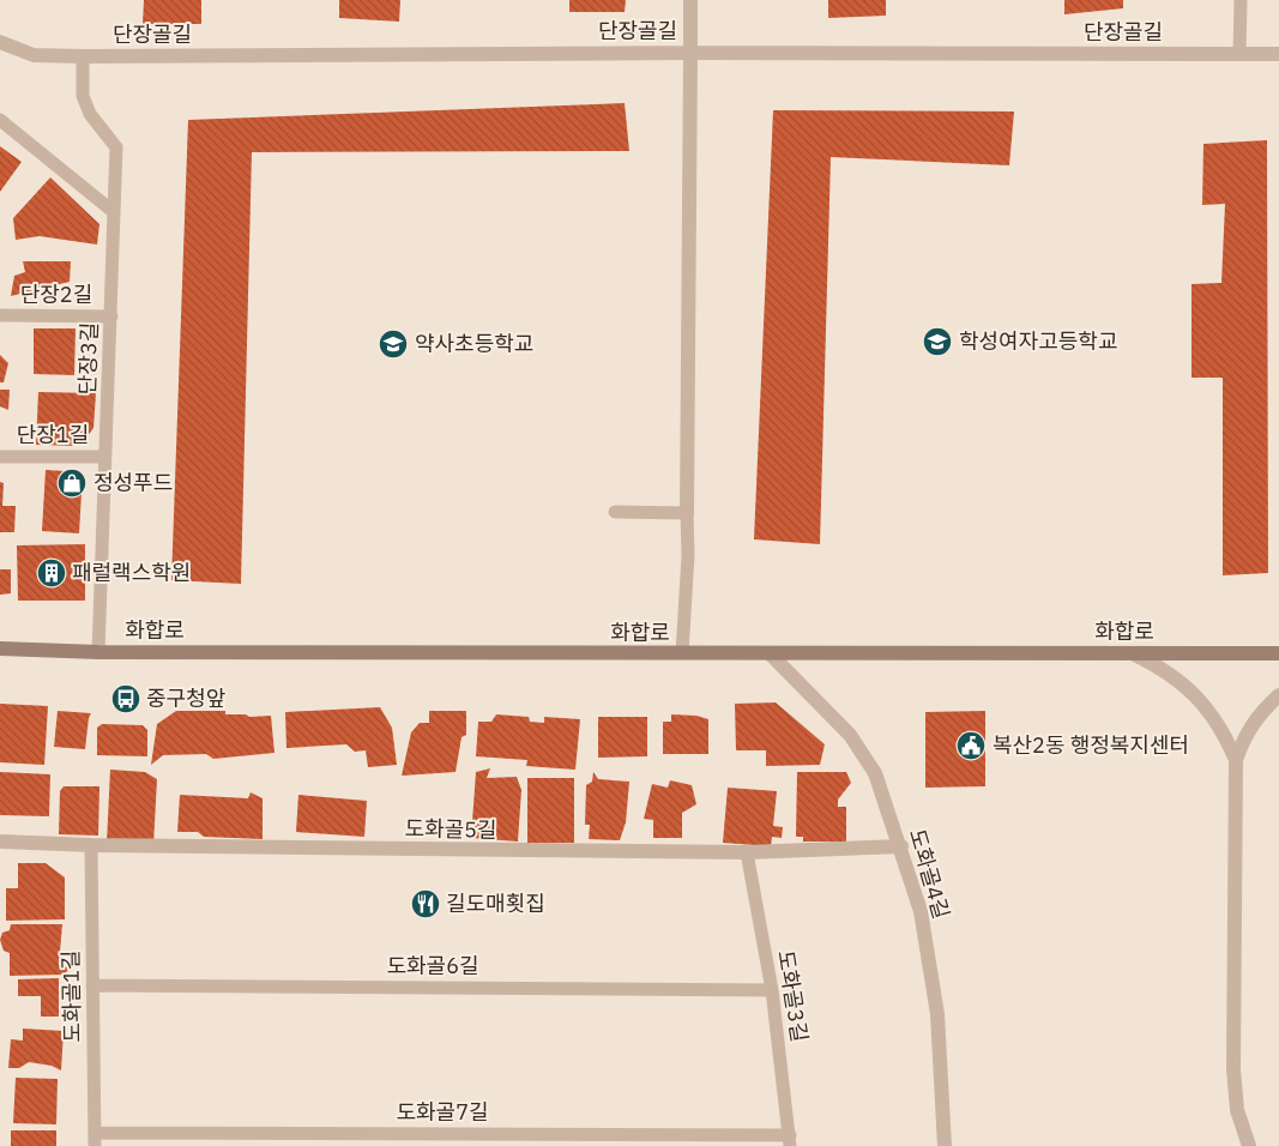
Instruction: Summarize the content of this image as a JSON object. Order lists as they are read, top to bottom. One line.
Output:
{"streets":{"main road":["화합로"],"street":["단장골길","도화골5길","도화골4길"],"lane":["단장2길","단장3길","단장1길","도화골6길","도화골1길","도화골3길","도화골7길"]},"crossings":[["단장골길","단장3길"],["단장2길","단장3길"],["단장3길","단장1길"],["단장3길","화합로"],["화합로","도화골4길"],["도화골5길","도화골4길"],["도화골5길","도화골1길"],["도화골5길","도화골3길"],["도화골6길","도화골1길"],["도화골6길","도화골3길"],["도화골1길","도화골7길"],["도화골3길","도화골7길"]],"places":{"school or university":["학성여자고등학교","약사초등학교"],"shop":["정성푸드"],"building":["패럴랙스학원"],"bus stop":["중구청앞"],"public building":["복산2동 행정복지센터"],"restaurant":["길도매횟집"]}}
